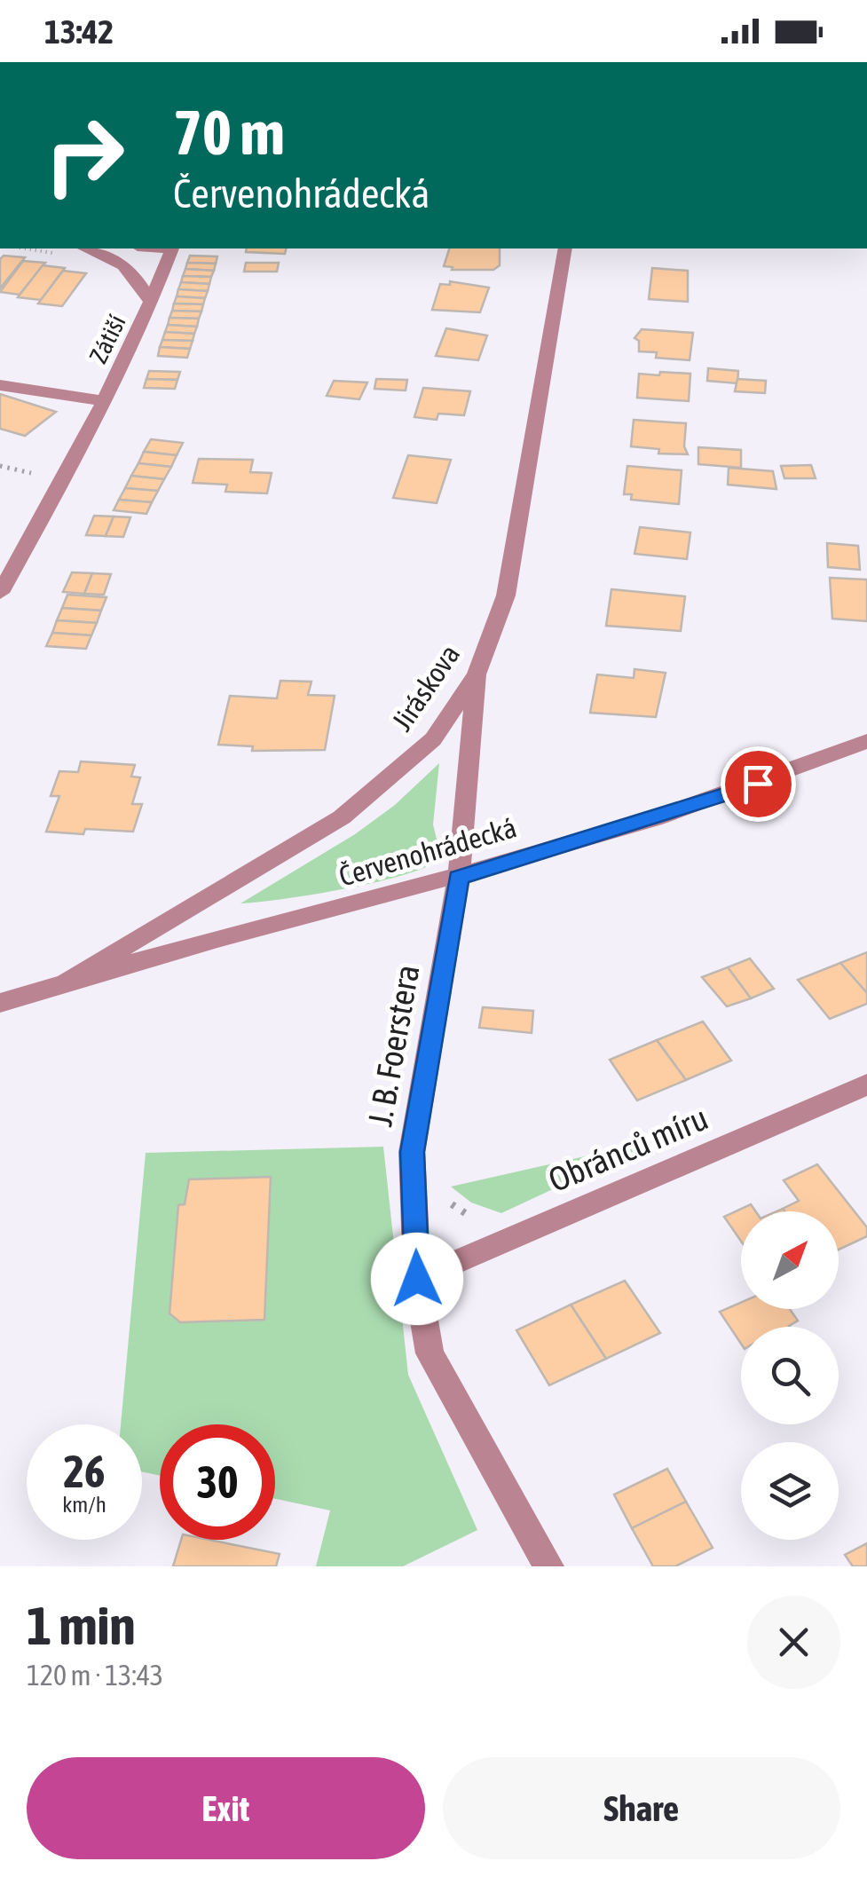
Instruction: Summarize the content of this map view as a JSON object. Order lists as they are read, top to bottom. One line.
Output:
{"streets":{"street":["Zátiší","Jiráskova","Červenohrádecká","J. B. Foerstera","Obránců míru"]},"crossings":[["Jiráskova","Červenohrádecká"],["Jiráskova","J. B. Foerstera"],["Červenohrádecká","J. B. Foerstera"],["J. B. Foerstera","Obránců míru"]],"north":"top right","page":{"status":"13:42","turn":["70 m","Červenohrádecká"],"speed":"26 km/h","limit":"30","heading":["1 min","120 m · 13:43"],"buttons":["Exit","Share"]}}
